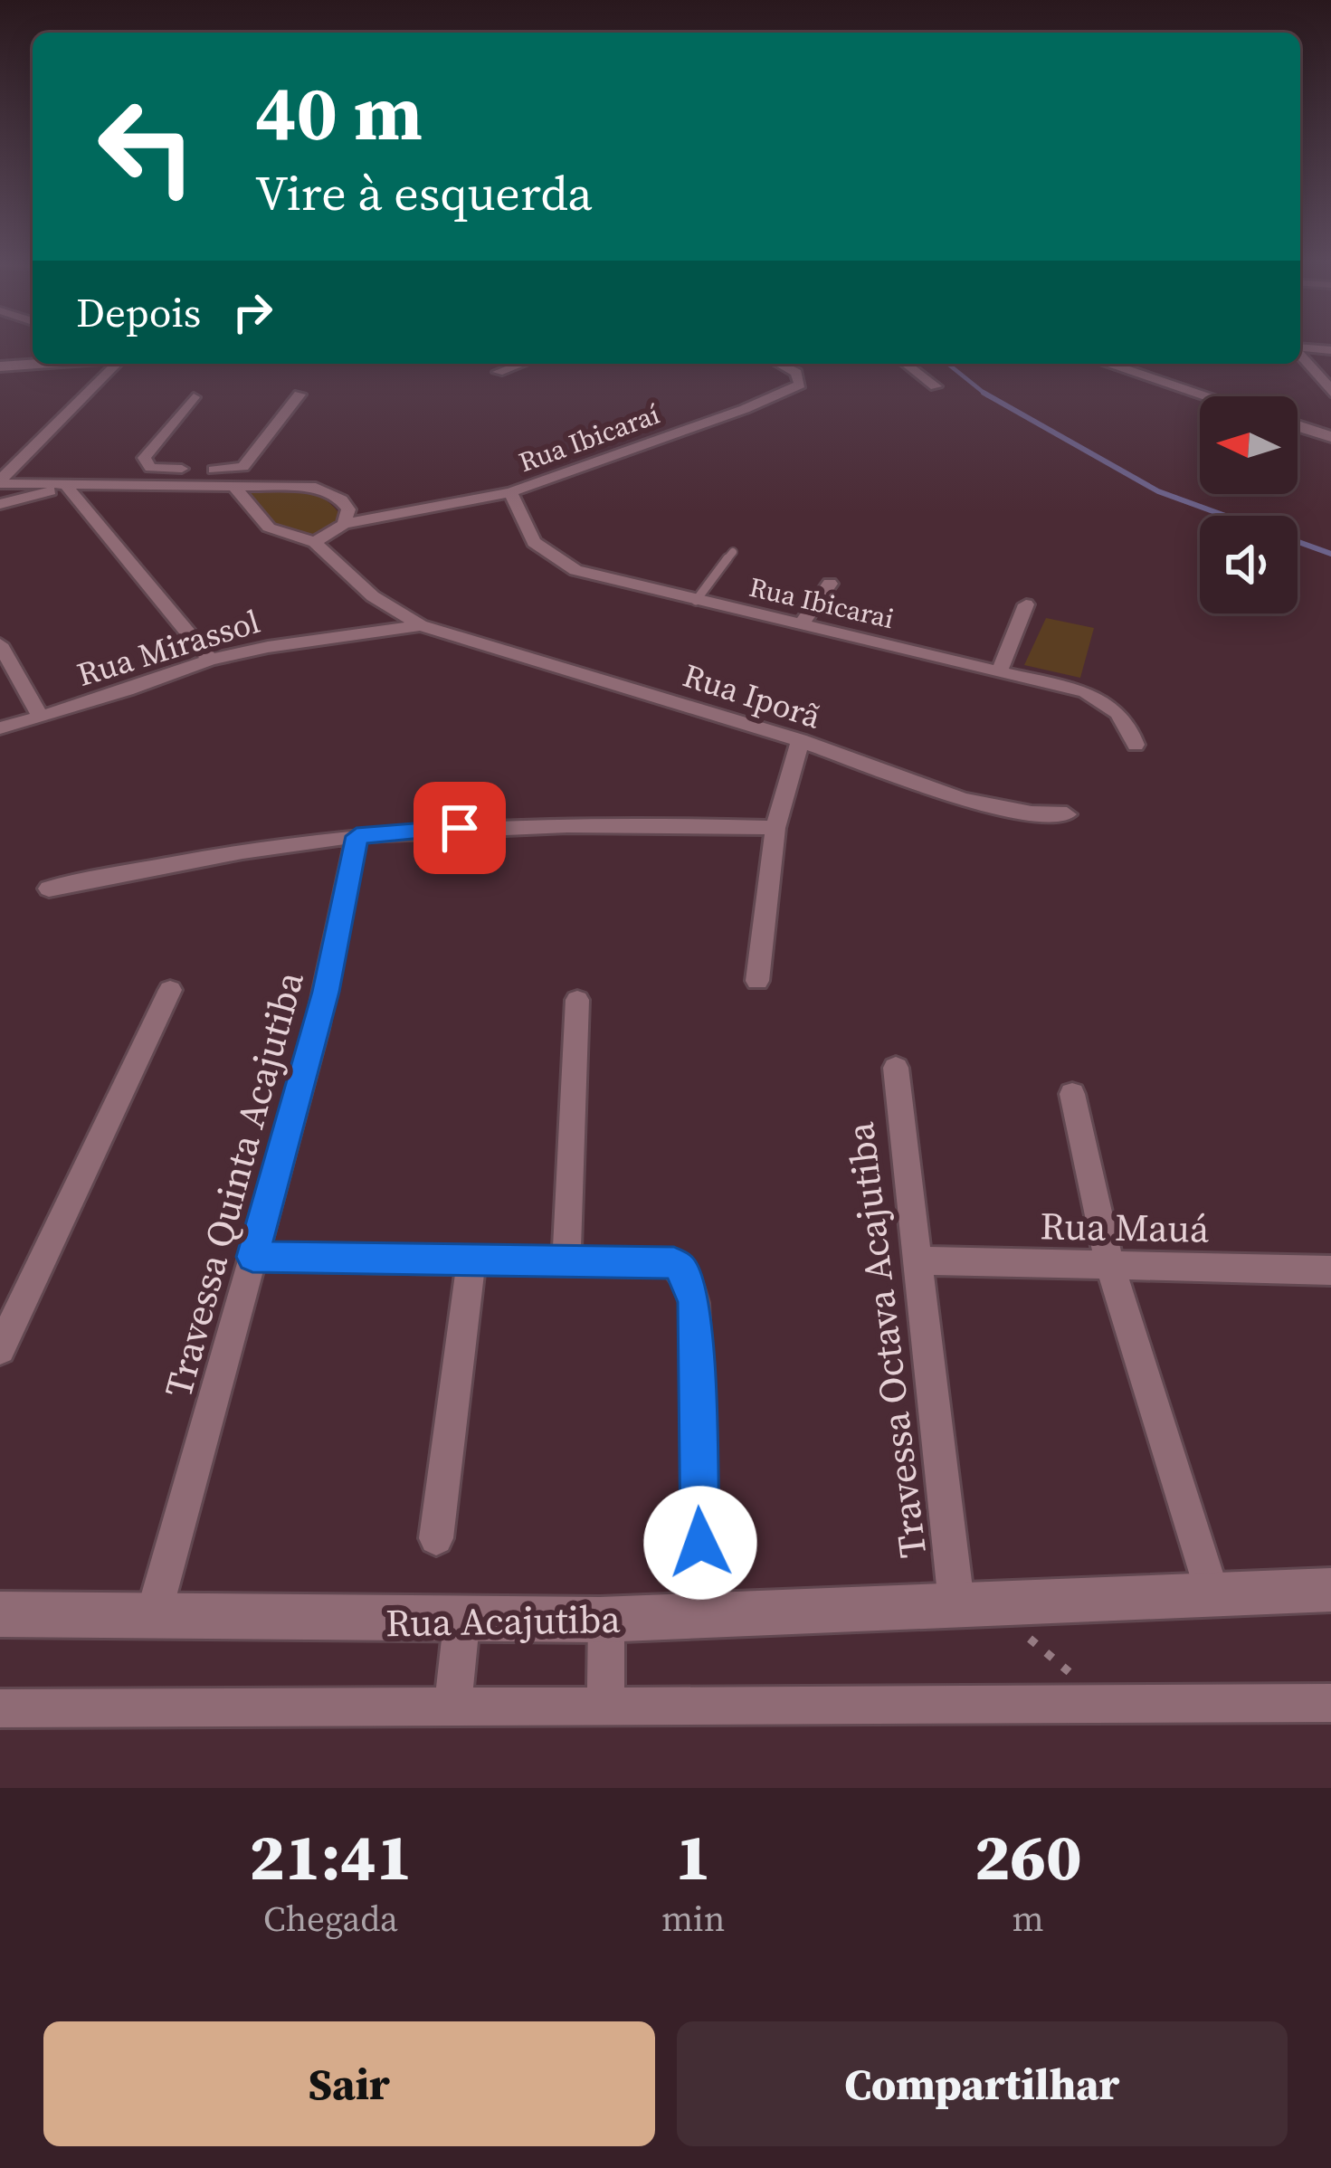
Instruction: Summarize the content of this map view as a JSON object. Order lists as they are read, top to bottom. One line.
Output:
{"streets":{"street":["Rua Ibicaraí","Rua Ibicarai","Rua Mirassol","Rua Iporã","Travessa Quinta Acajutiba","Rua Mauá","Travessa Octava Acajutiba","Rua Acajutiba"]},"crossings":[["Rua Ibicaraí","Rua Ibicarai"],["Rua Mirassol","Rua Iporã"],["Travessa Quinta Acajutiba","Rua Acajutiba"],["Rua Mauá","Travessa Octava Acajutiba"],["Travessa Octava Acajutiba","Rua Acajutiba"]],"north":"left","page":{"turn":["40 m","Vire à esquerda"],"then":"Depois","eta":["21:41","Chegada","1","min","260","m"],"buttons":["Sair","Compartilhar"]}}
